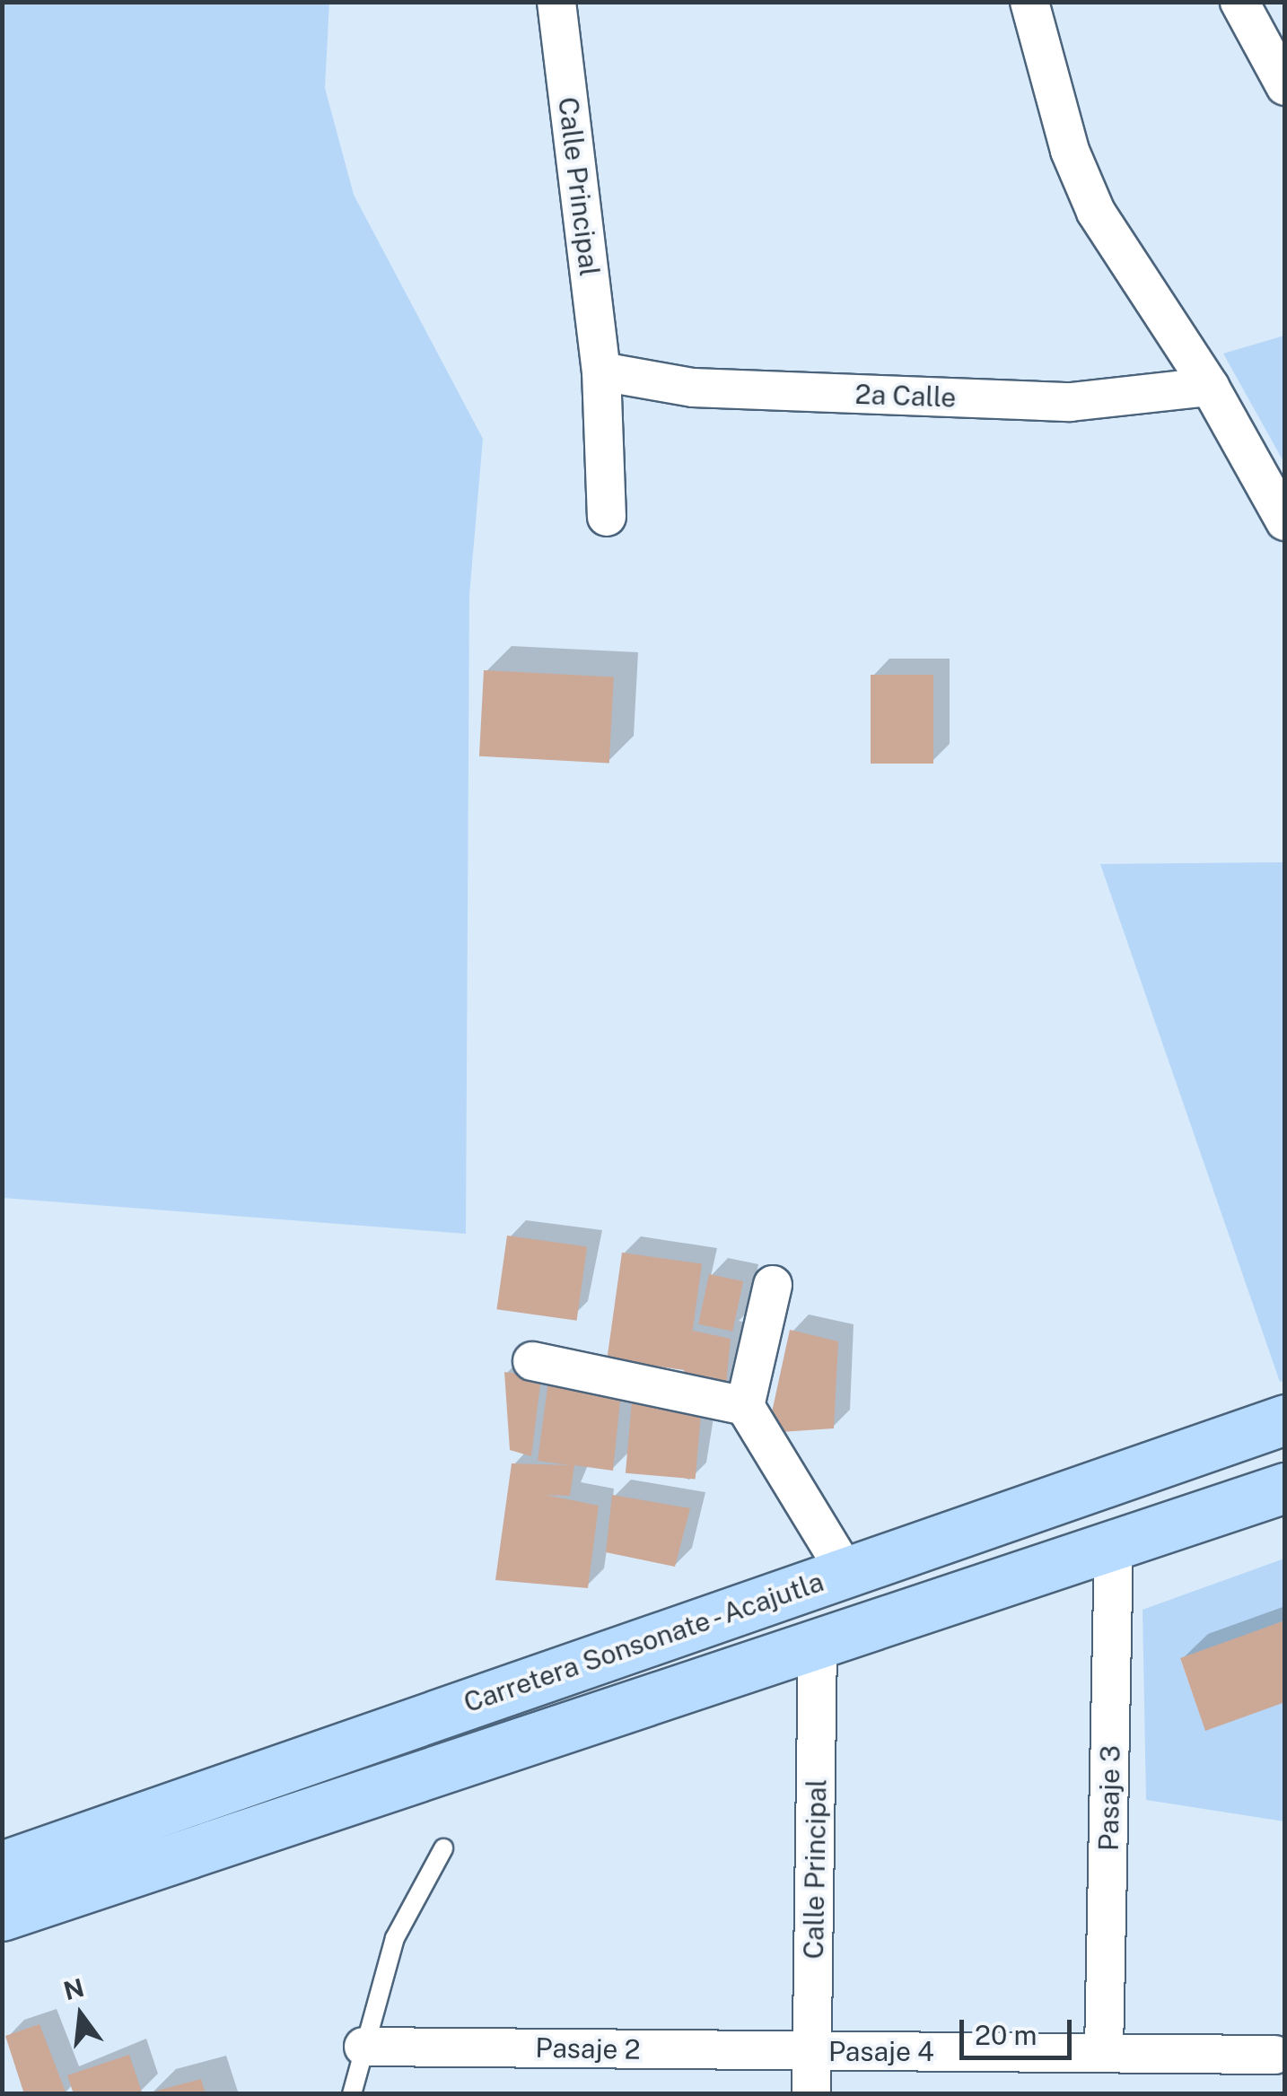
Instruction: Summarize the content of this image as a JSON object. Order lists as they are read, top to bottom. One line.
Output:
{"streets":{"highway":["Carretera Sonsonate - Acajutla"],"street":["Calle Principal","2a Calle","Pasaje 3","Pasaje 2","Pasaje 4"]},"crossings":[["Calle Principal","2a Calle"],["Calle Principal","Carretera Sonsonate - Acajutla"],["Calle Principal","Pasaje 2"],["Calle Principal","Pasaje 4"],["Carretera Sonsonate - Acajutla","Pasaje 3"],["Pasaje 3","Pasaje 4"],["Pasaje 2","Pasaje 4"]],"scale_bar":"20 m","north":"top"}
